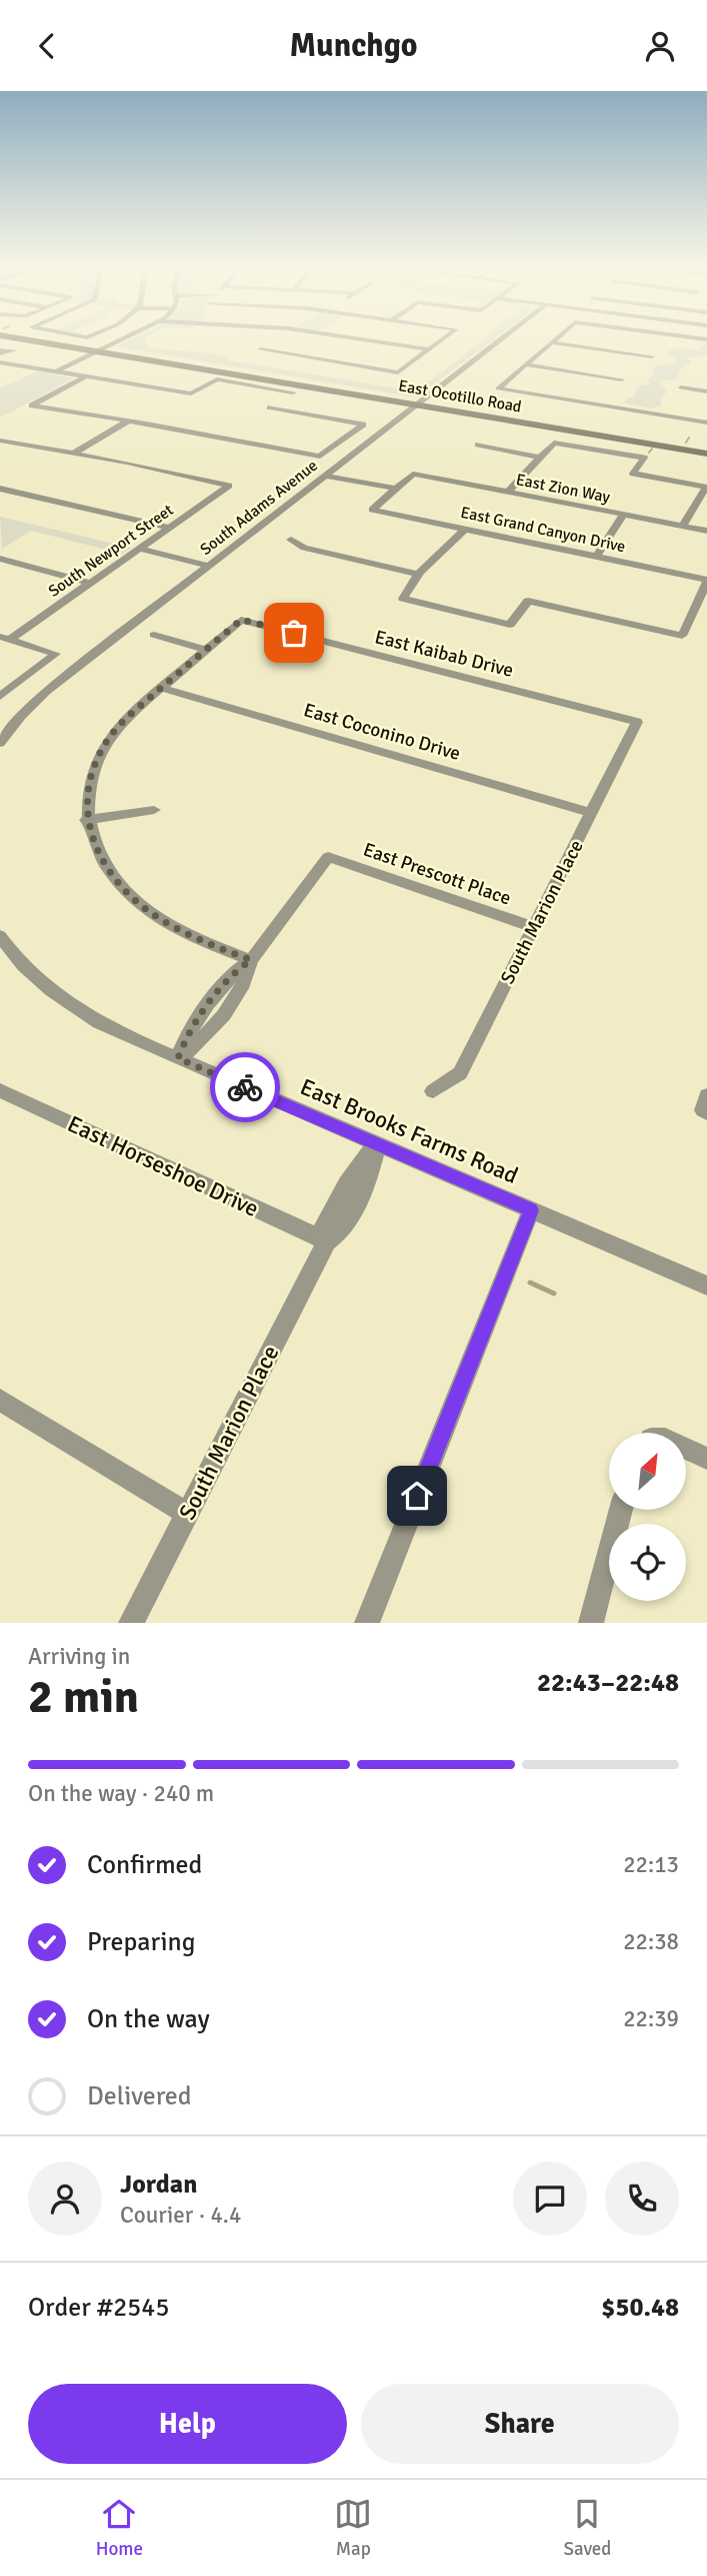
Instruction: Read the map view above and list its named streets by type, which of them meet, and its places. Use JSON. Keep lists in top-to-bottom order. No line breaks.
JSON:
{"streets":{"main road":["East Ocotillo Road"],"street":["East Zion Way","South Adams Avenue","East Grand Canyon Drive","South Newport Street","East Kaibab Drive","East Coconino Drive","East Prescott Place","South Marion Place","East Brooks Farms Road","East Horseshoe Drive"]},"crossings":[["East Ocotillo Road","South Adams Avenue"],["East Zion Way","East Grand Canyon Drive"],["East Kaibab Drive","South Marion Place"],["East Coconino Drive","South Marion Place"],["East Prescott Place","South Marion Place"],["South Marion Place","East Brooks Farms Road"],["South Marion Place","East Horseshoe Drive"]],"north":"top right","page":{"header":"Munchgo","heading":["2 min","Arriving in","22:43–22:48"],"panel":["Jordan","Courier · 4.4","Order #2545","$50.48"],"bar":"On the way · 240 m","list":[["Confirmed","22:13"],["Preparing","22:38"],["On the way","22:39"],"Delivered"],"buttons":["Help","Share"],"tabs":["Home","Map","Saved"]}}
